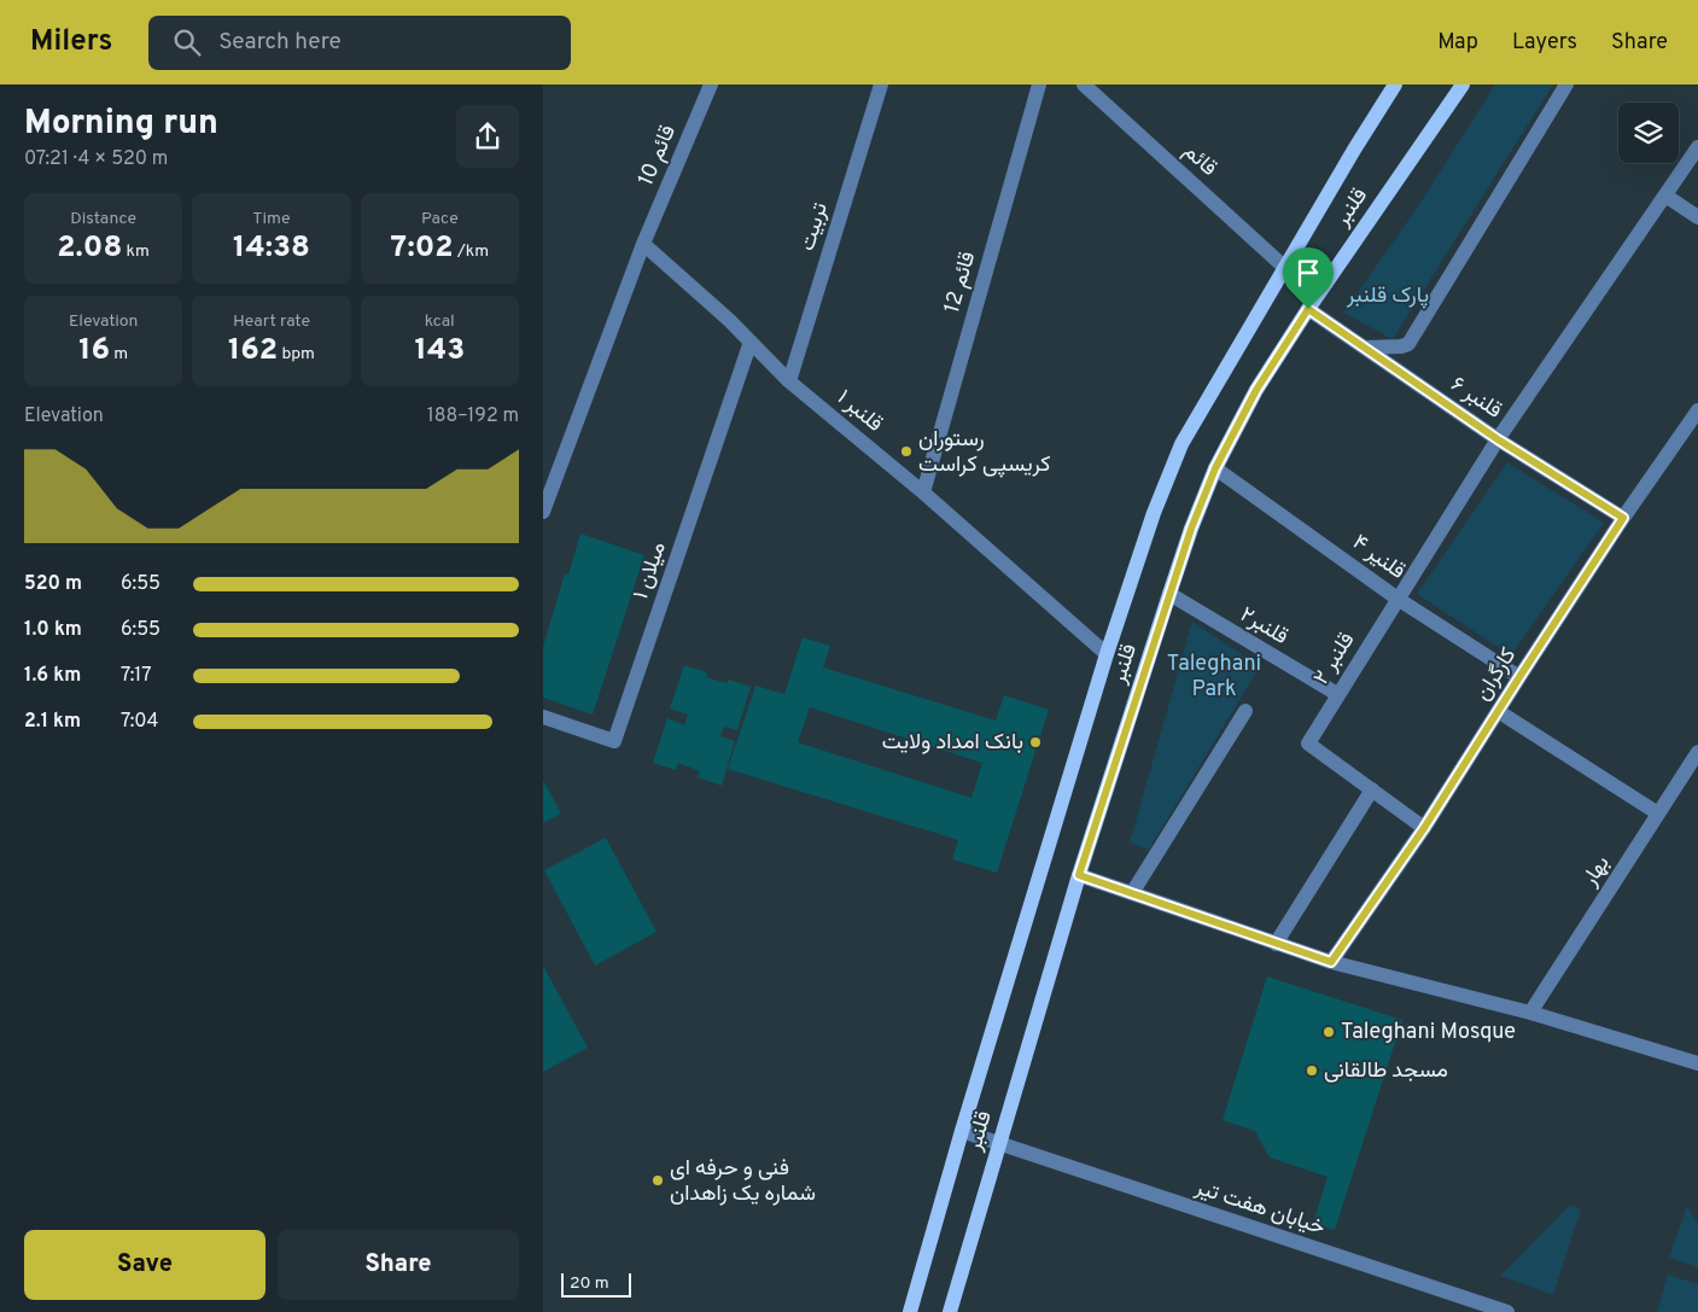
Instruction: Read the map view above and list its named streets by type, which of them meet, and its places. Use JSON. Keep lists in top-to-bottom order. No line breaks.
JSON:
{"streets":{"main road":["قلنبر"],"street":["قائم 10","قائم","تربیت","قائم 12","قلنبر ۶","قلنبر ۱","قلنیر ۴","میلان ۱","قلنبر۲","قلنبر ۲","کارگران","بهار","خیابان هفت تیر"]},"crossings":[["قائم 10","قلنبر ۱"],["قائم","قلنبر"],["قلنبر","قلنبر ۶"],["قلنبر","قلنبر ۱"],["قلنبر","قلنیر ۴"],["قلنبر","قلنبر۲"],["قلنبر","خیابان هفت تیر"],["تربیت","قلنبر ۱"],["قائم 12","قلنبر ۱"],["قلنبر ۶","قلنبر ۲"],["قلنبر ۶","کارگران"],["قلنبر ۱","میلان ۱"],["قلنیر ۴","قلنبر ۲"],["قلنیر ۴","کارگران"],["قلنبر۲","قلنبر ۲"]],"parks":["پارک قلنبر","Taleghani Park"],"places":["رستوران کریسپی کراست","بانک امداد ولایت","Taleghani Mosque","مسجد طالقانی","فنی و حرفه ای شماره یک زاهدان"],"scale_bar":"20 m","page":{"header":"Milers","search":"Search here","nav":["Map","Layers","Share"],"heading":["Morning run","07:21 · 4 × 520 m"],"stats":[["Distance","2.08 km"],["Time","14:38"],["Pace","7:02 /km"],["Elevation","16 m"],["Heart rate","162 bpm"],["kcal","143"]],"chart":["Elevation","188–192 m"],"list":[{"name":"520 m","note":"6:55"},{"name":"1.0 km","note":"6:55"},{"name":"1.6 km","note":"7:17"},{"name":"2.1 km","note":"7:04"}],"buttons":["Save","Share"],"scale":"20 m"}}
